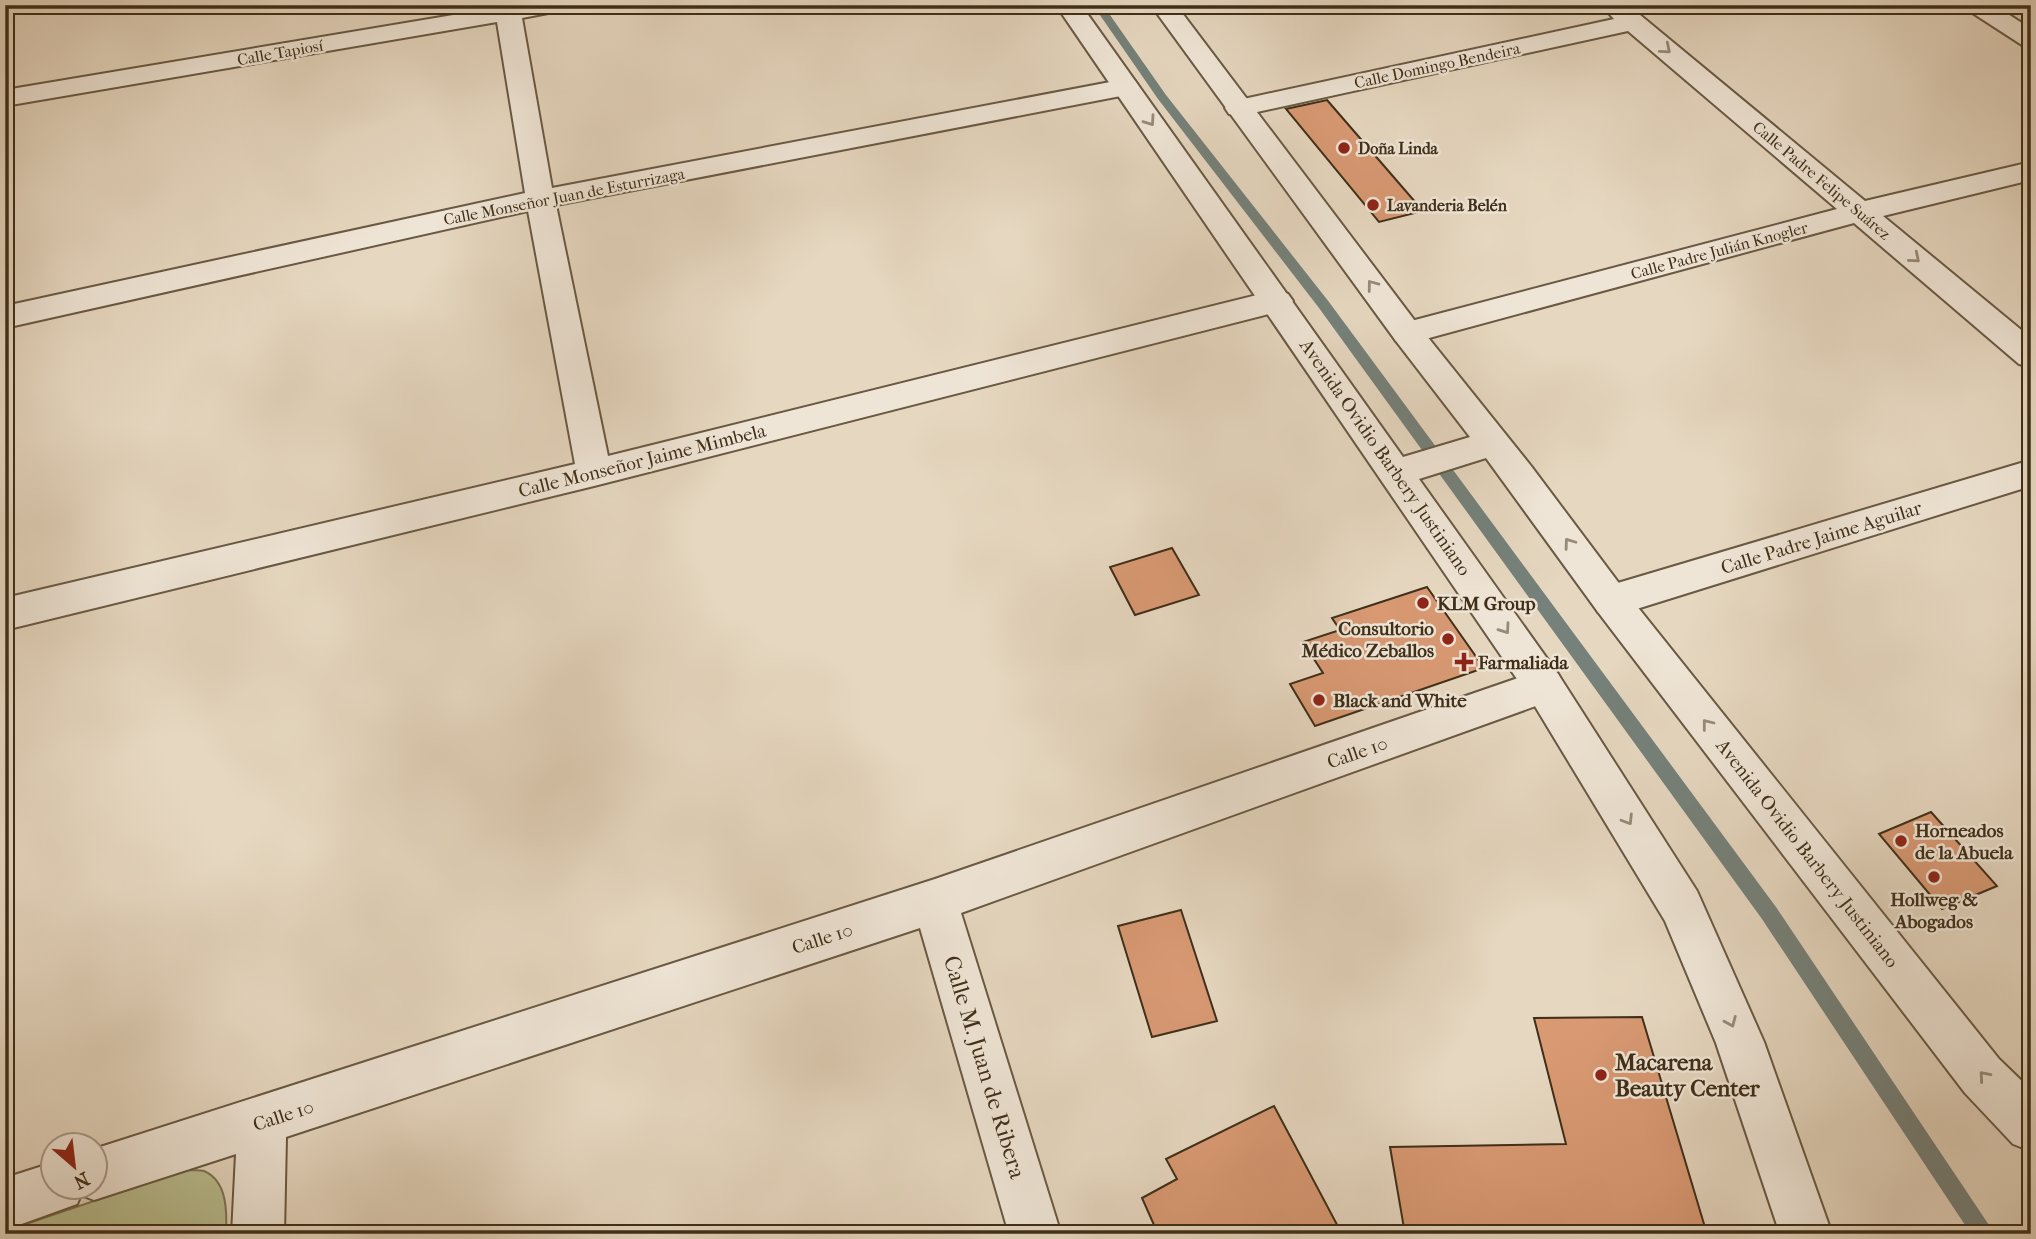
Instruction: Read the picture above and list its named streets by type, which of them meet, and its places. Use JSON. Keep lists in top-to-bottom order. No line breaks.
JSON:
{"streets":{"street":["Calle Tapiosí","Calle Domingo Bendeira","Calle Padre Felipe Suárez","Calle Monseñor Juan de Esturrizaga","Calle Padre Julián Knogler","Avenida Ovidio Barbery Justiniano","Calle Monseñor Jaime Mimbela","Calle Padre Jaime Aguilar","Calle 10","Calle M. Juan de Ribera"]},"crossings":[["Calle Domingo Bendeira","Calle Padre Felipe Suárez"],["Calle Domingo Bendeira","Avenida Ovidio Barbery Justiniano"],["Calle Padre Felipe Suárez","Calle Padre Julián Knogler"],["Calle Monseñor Juan de Esturrizaga","Avenida Ovidio Barbery Justiniano"],["Calle Padre Julián Knogler","Avenida Ovidio Barbery Justiniano"],["Avenida Ovidio Barbery Justiniano","Calle Monseñor Jaime Mimbela"],["Avenida Ovidio Barbery Justiniano","Calle Padre Jaime Aguilar"],["Avenida Ovidio Barbery Justiniano","Calle 10"],["Calle 10","Calle M. Juan de Ribera"]],"one_way":["Calle Padre Felipe Suárez"],"places":{"other":["Doña Linda","Lavanderia Belén","KLM Group","Consultorio Médico Zeballos","Black and White","Horneados de la Abuela","Hollweg & Abogados","Macarena Beauty Center"],"health":["Farmaliada"]},"north":"bottom right"}
